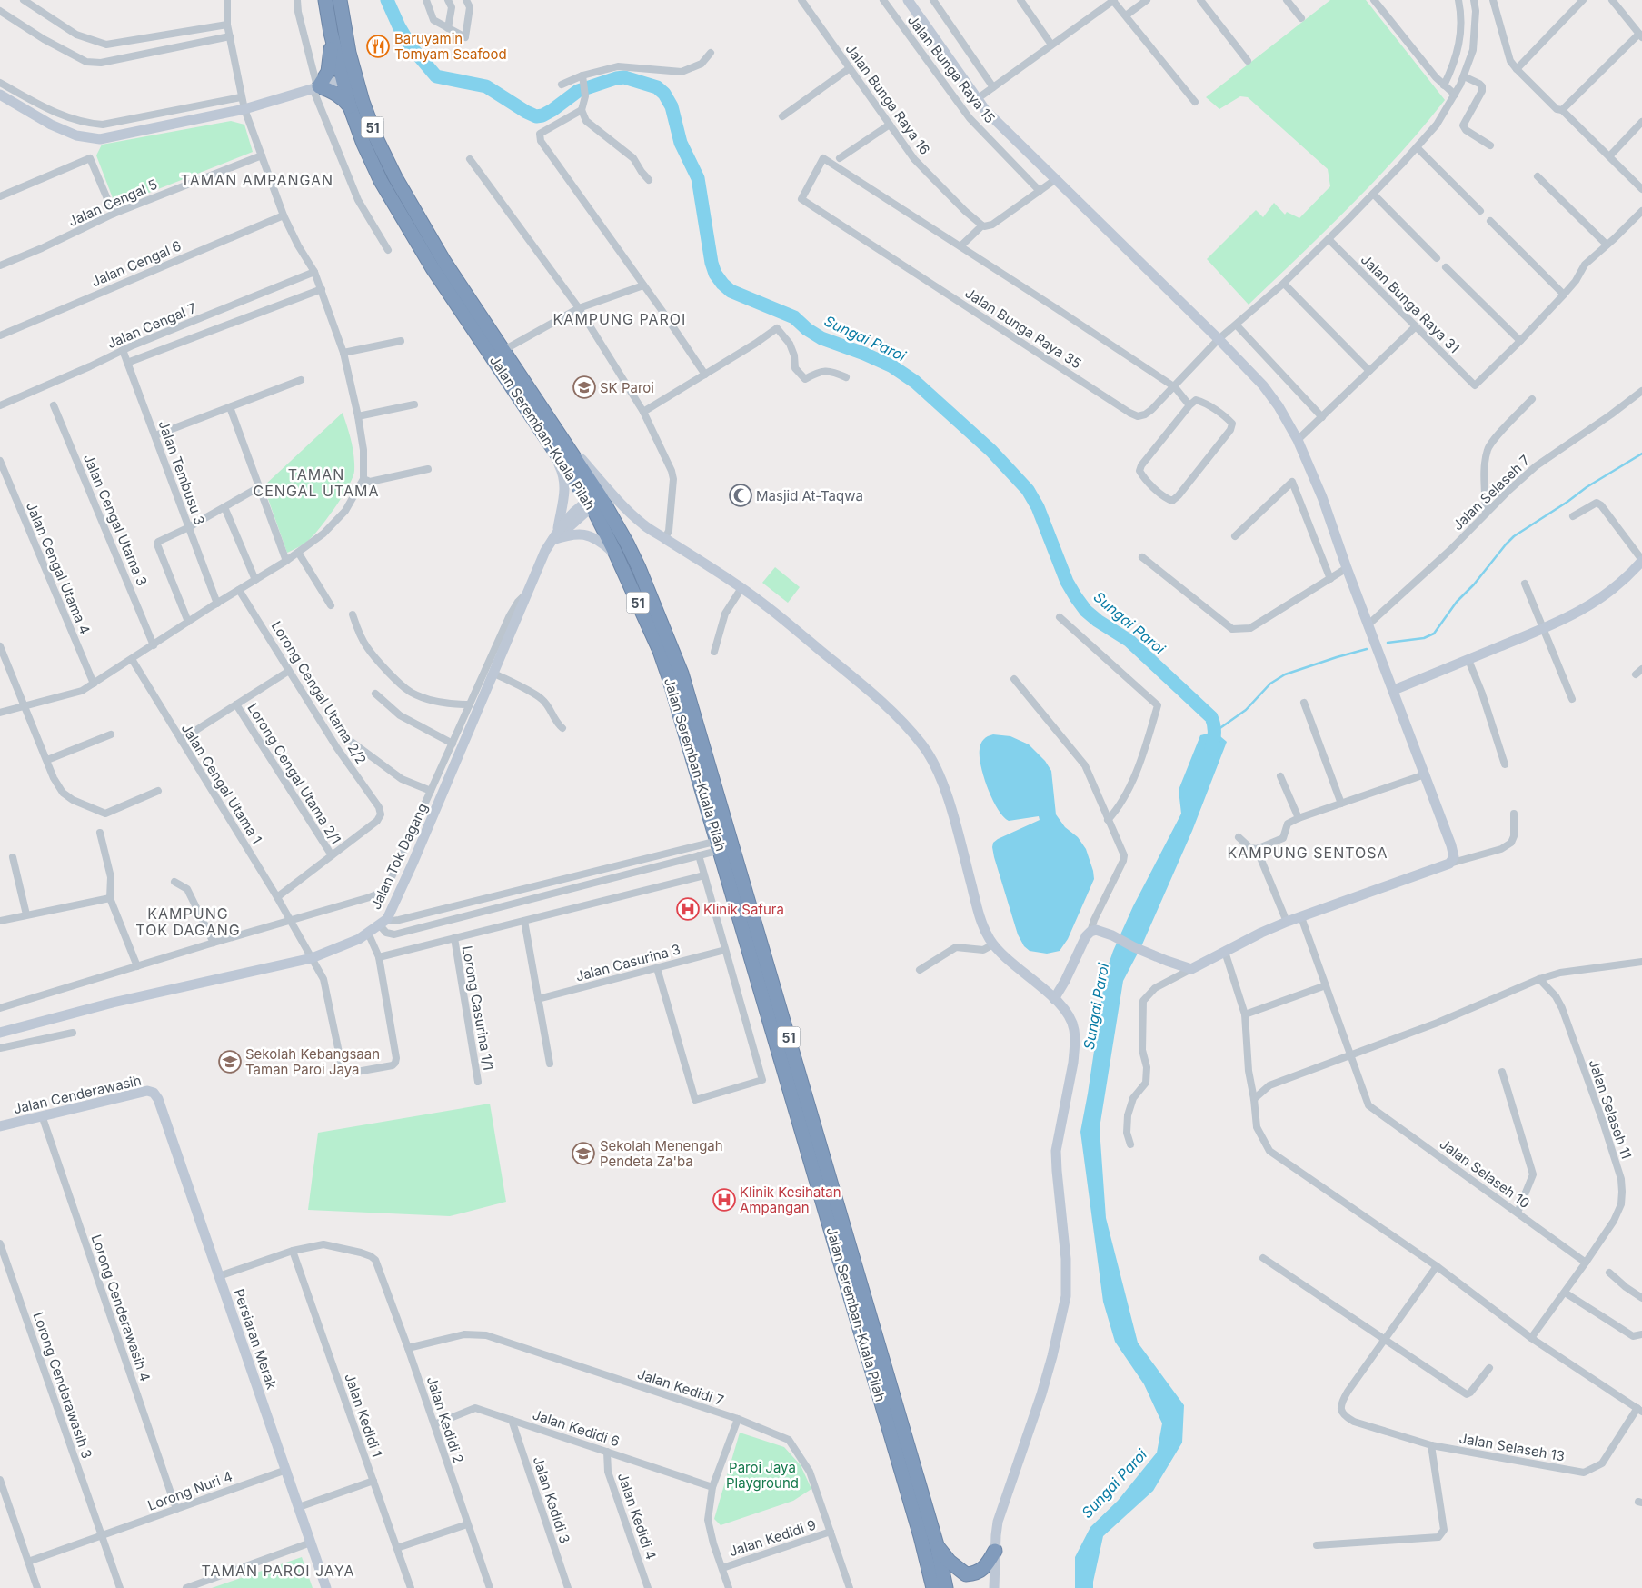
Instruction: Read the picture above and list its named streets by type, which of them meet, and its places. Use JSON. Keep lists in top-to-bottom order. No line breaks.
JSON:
{"streets":{"highway":["51","Jalan Seremban-Kuala Pilah"],"street":["Jalan Bunga Raya 15","Jalan Bunga Raya 16","Jalan Cengal 5","Jalan Cengal 6","Jalan Bunga Raya 31","Jalan Cengal 7","Jalan Bunga Raya 35","Jalan Tembusu 3","Jalan Selaseh 7","Jalan Cengal Utama 3","Jalan Cengal Utama 4","Lorong Cengal Utama 2/2","Lorong Cengal Utama 2/1","Jalan Cengal Utama 1","Jalan Tok Dagang","Jalan Casurina 3","Lorong Casurina 1/1","Jalan Cenderawasih","Jalan Selaseh 11","Jalan Selaseh 10","Lorong Cenderawasih 4","Persiaran Merak","Lorong Cenderawasih 3","Jalan Kedidi 7","Jalan Kedidi 1","Jalan Kedidi 2","Jalan Kedidi 6","Jalan Selaseh 13","Lorong Nuri 4","Jalan Kedidi 3","Jalan Kedidi 4","Jalan Kedidi 9"]},"crossings":[["Jalan Bunga Raya 31","Jalan Bunga Raya 35"],["Jalan Cengal 7","Jalan Tembusu 3"],["Jalan Seremban-Kuala Pilah","Jalan Tok Dagang"],["Lorong Cengal Utama 2/2","Lorong Cengal Utama 2/1"],["Jalan Cengal Utama 1","Jalan Tok Dagang"],["Jalan Cenderawasih","Lorong Cenderawasih 4"],["Jalan Cenderawasih","Persiaran Merak"],["Jalan Selaseh 11","Jalan Selaseh 10"],["Lorong Cenderawasih 4","Lorong Nuri 4"],["Persiaran Merak","Lorong Nuri 4"],["Lorong Cenderawasih 3","Lorong Nuri 4"],["Jalan Kedidi 7","Jalan Kedidi 2"],["Jalan Kedidi 7","Jalan Kedidi 9"],["Jalan Kedidi 1","Jalan Kedidi 2"],["Jalan Kedidi 2","Jalan Kedidi 6"],["Jalan Kedidi 6","Jalan Kedidi 3"],["Jalan Kedidi 6","Jalan Kedidi 4"]],"districts":["TAMAN AMPANGAN","KAMPUNG PAROI","TAMAN CENGAL UTAMA","KAMPUNG SENTOSA","KAMPUNG TOK DAGANG","TAMAN PAROI JAYA"],"water":["Sungai Paroi"],"parks":["Paroi Jaya Playground"],"places":{"restaurant":["Baruyamin Tomyam Seafood"],"school or university":["SK Paroi","Sekolah Kebangsaan Taman Paroi Jaya","Sekolah Menengah Pendeta Za'ba"],"mosque":["Masjid At-Taqwa"],"hospital":["Klinik Safura","Klinik Kesihatan Ampangan"]}}
